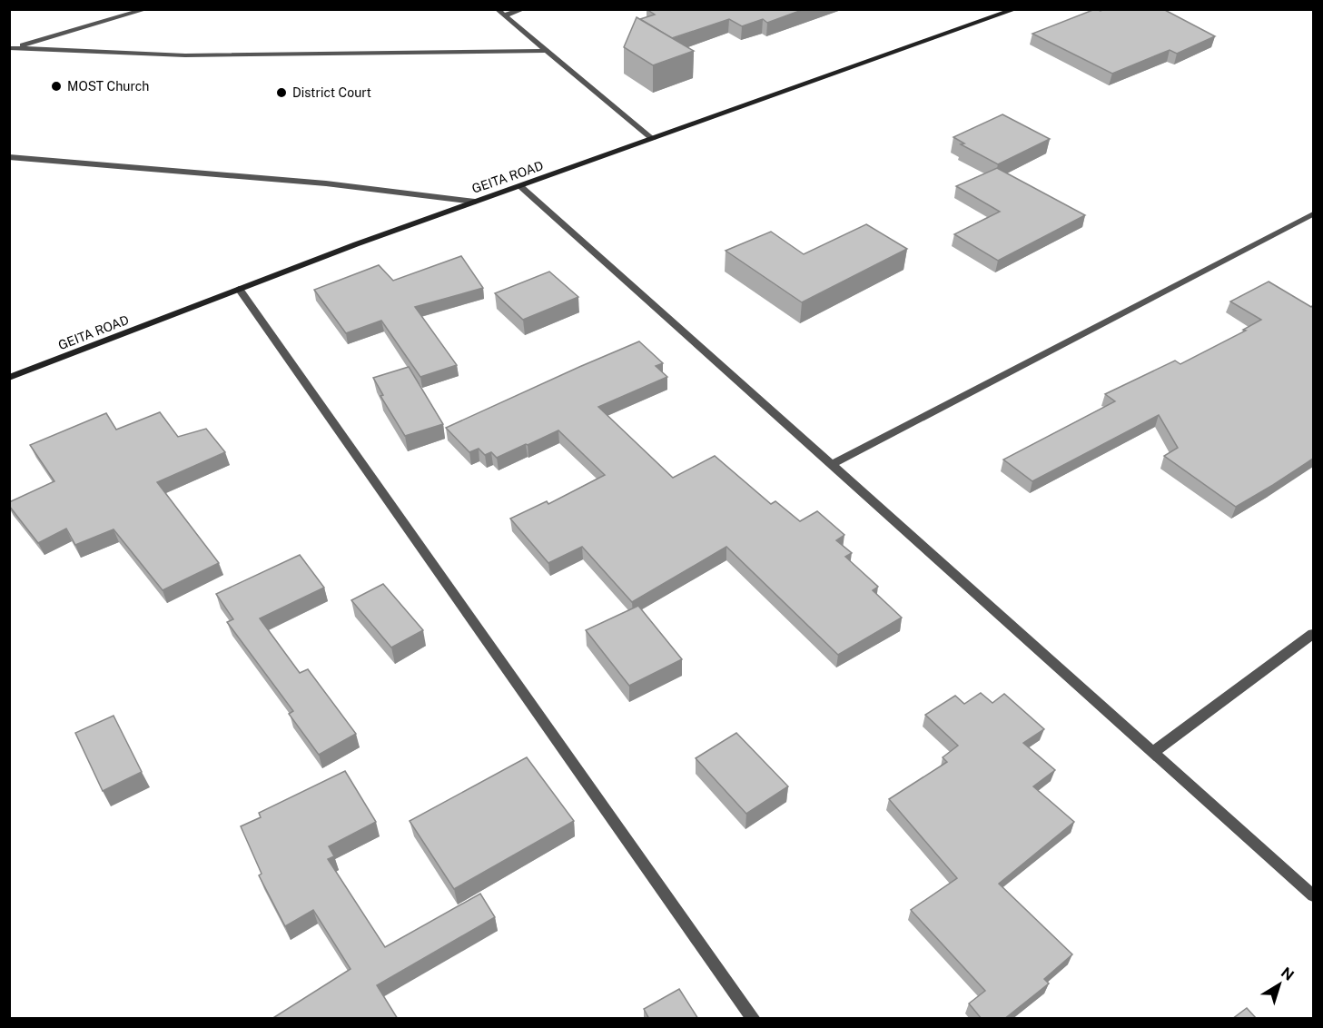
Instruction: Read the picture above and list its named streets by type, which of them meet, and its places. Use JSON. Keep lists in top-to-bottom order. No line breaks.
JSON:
{"streets":{"main road":["GEITA ROAD"]},"places":["MOST Church","District Court"],"north":"top right"}
